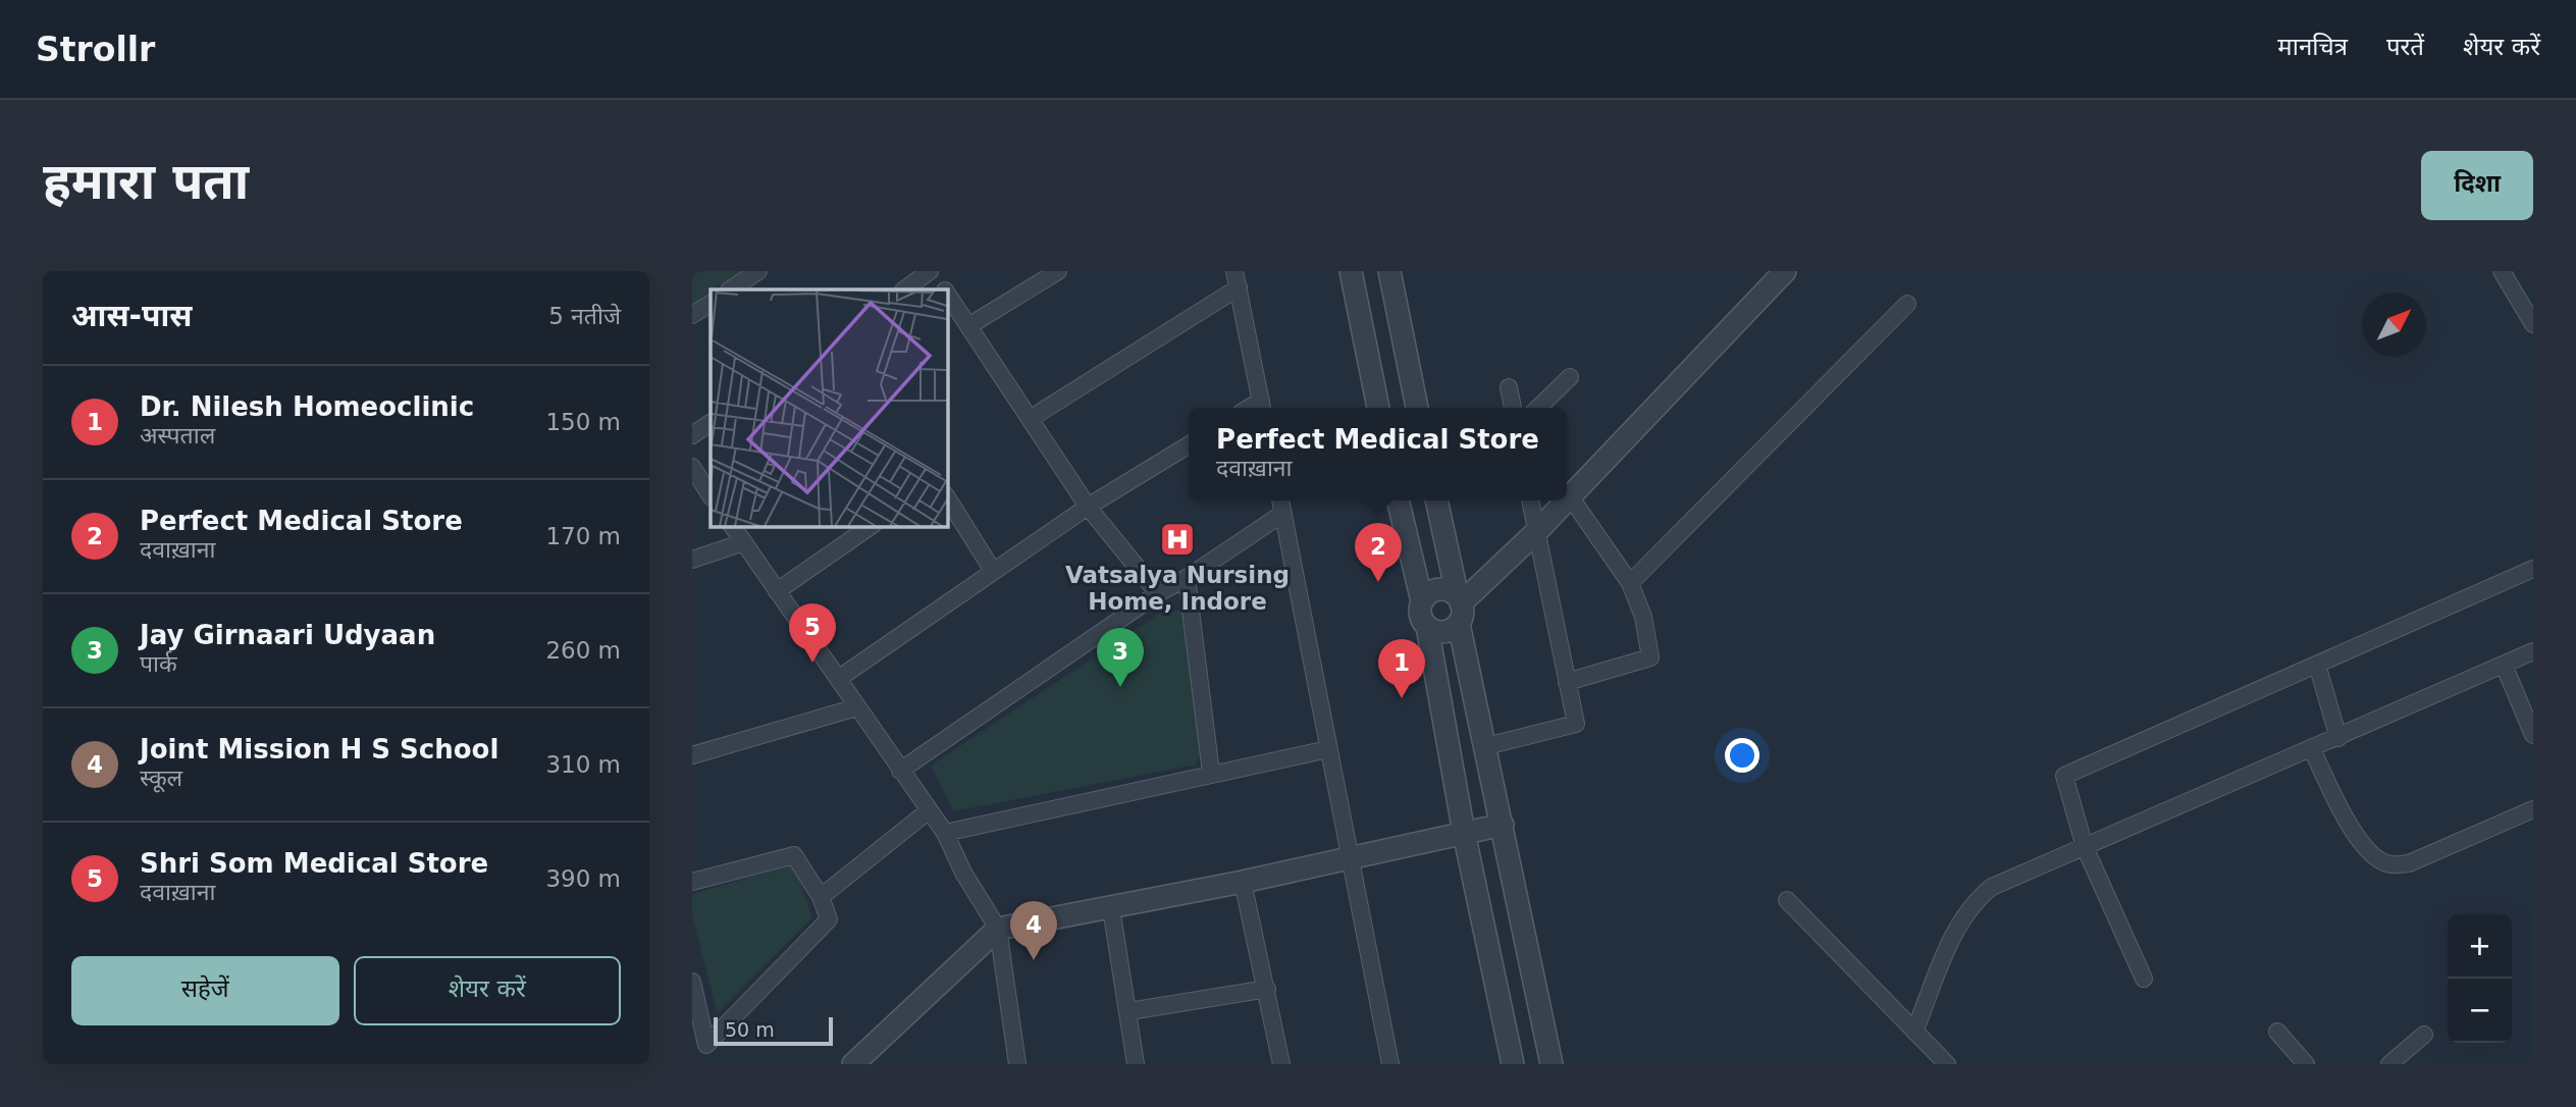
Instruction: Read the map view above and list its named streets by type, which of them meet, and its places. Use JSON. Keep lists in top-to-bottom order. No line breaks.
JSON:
{"places":{"hospital":["Vatsalya Nursing Home, Indore"]},"scale_bar":"50 m","north":"top right","page":{"header":"Strollr","nav":["मानचित्र","परतें","शेयर करें"],"buttons":["दिशा",["सहेजें","शेयर करें"]],"title":"हमारा पता","heading":["आस-पास","5 नतीजे"],"list":[{"mark":"1","name":"Dr. Nilesh Homeoclinic","note":"अस्पताल","value":"150 m"},{"mark":"2","name":"Perfect Medical Store","note":"दवाख़ाना","value":"170 m"},{"mark":"3","name":"Jay Girnaari Udyaan","note":"पार्क","value":"260 m"},{"mark":"4","name":"Joint Mission H S School","note":"स्कूल","value":"310 m"},{"mark":"5","name":"Shri Som Medical Store","note":"दवाख़ाना","value":"390 m"}],"popup":["Perfect Medical Store","दवाख़ाना"],"pins":["2","5","3","1","4"],"map_buttons":["+","−"],"scale":"50 m"}}
